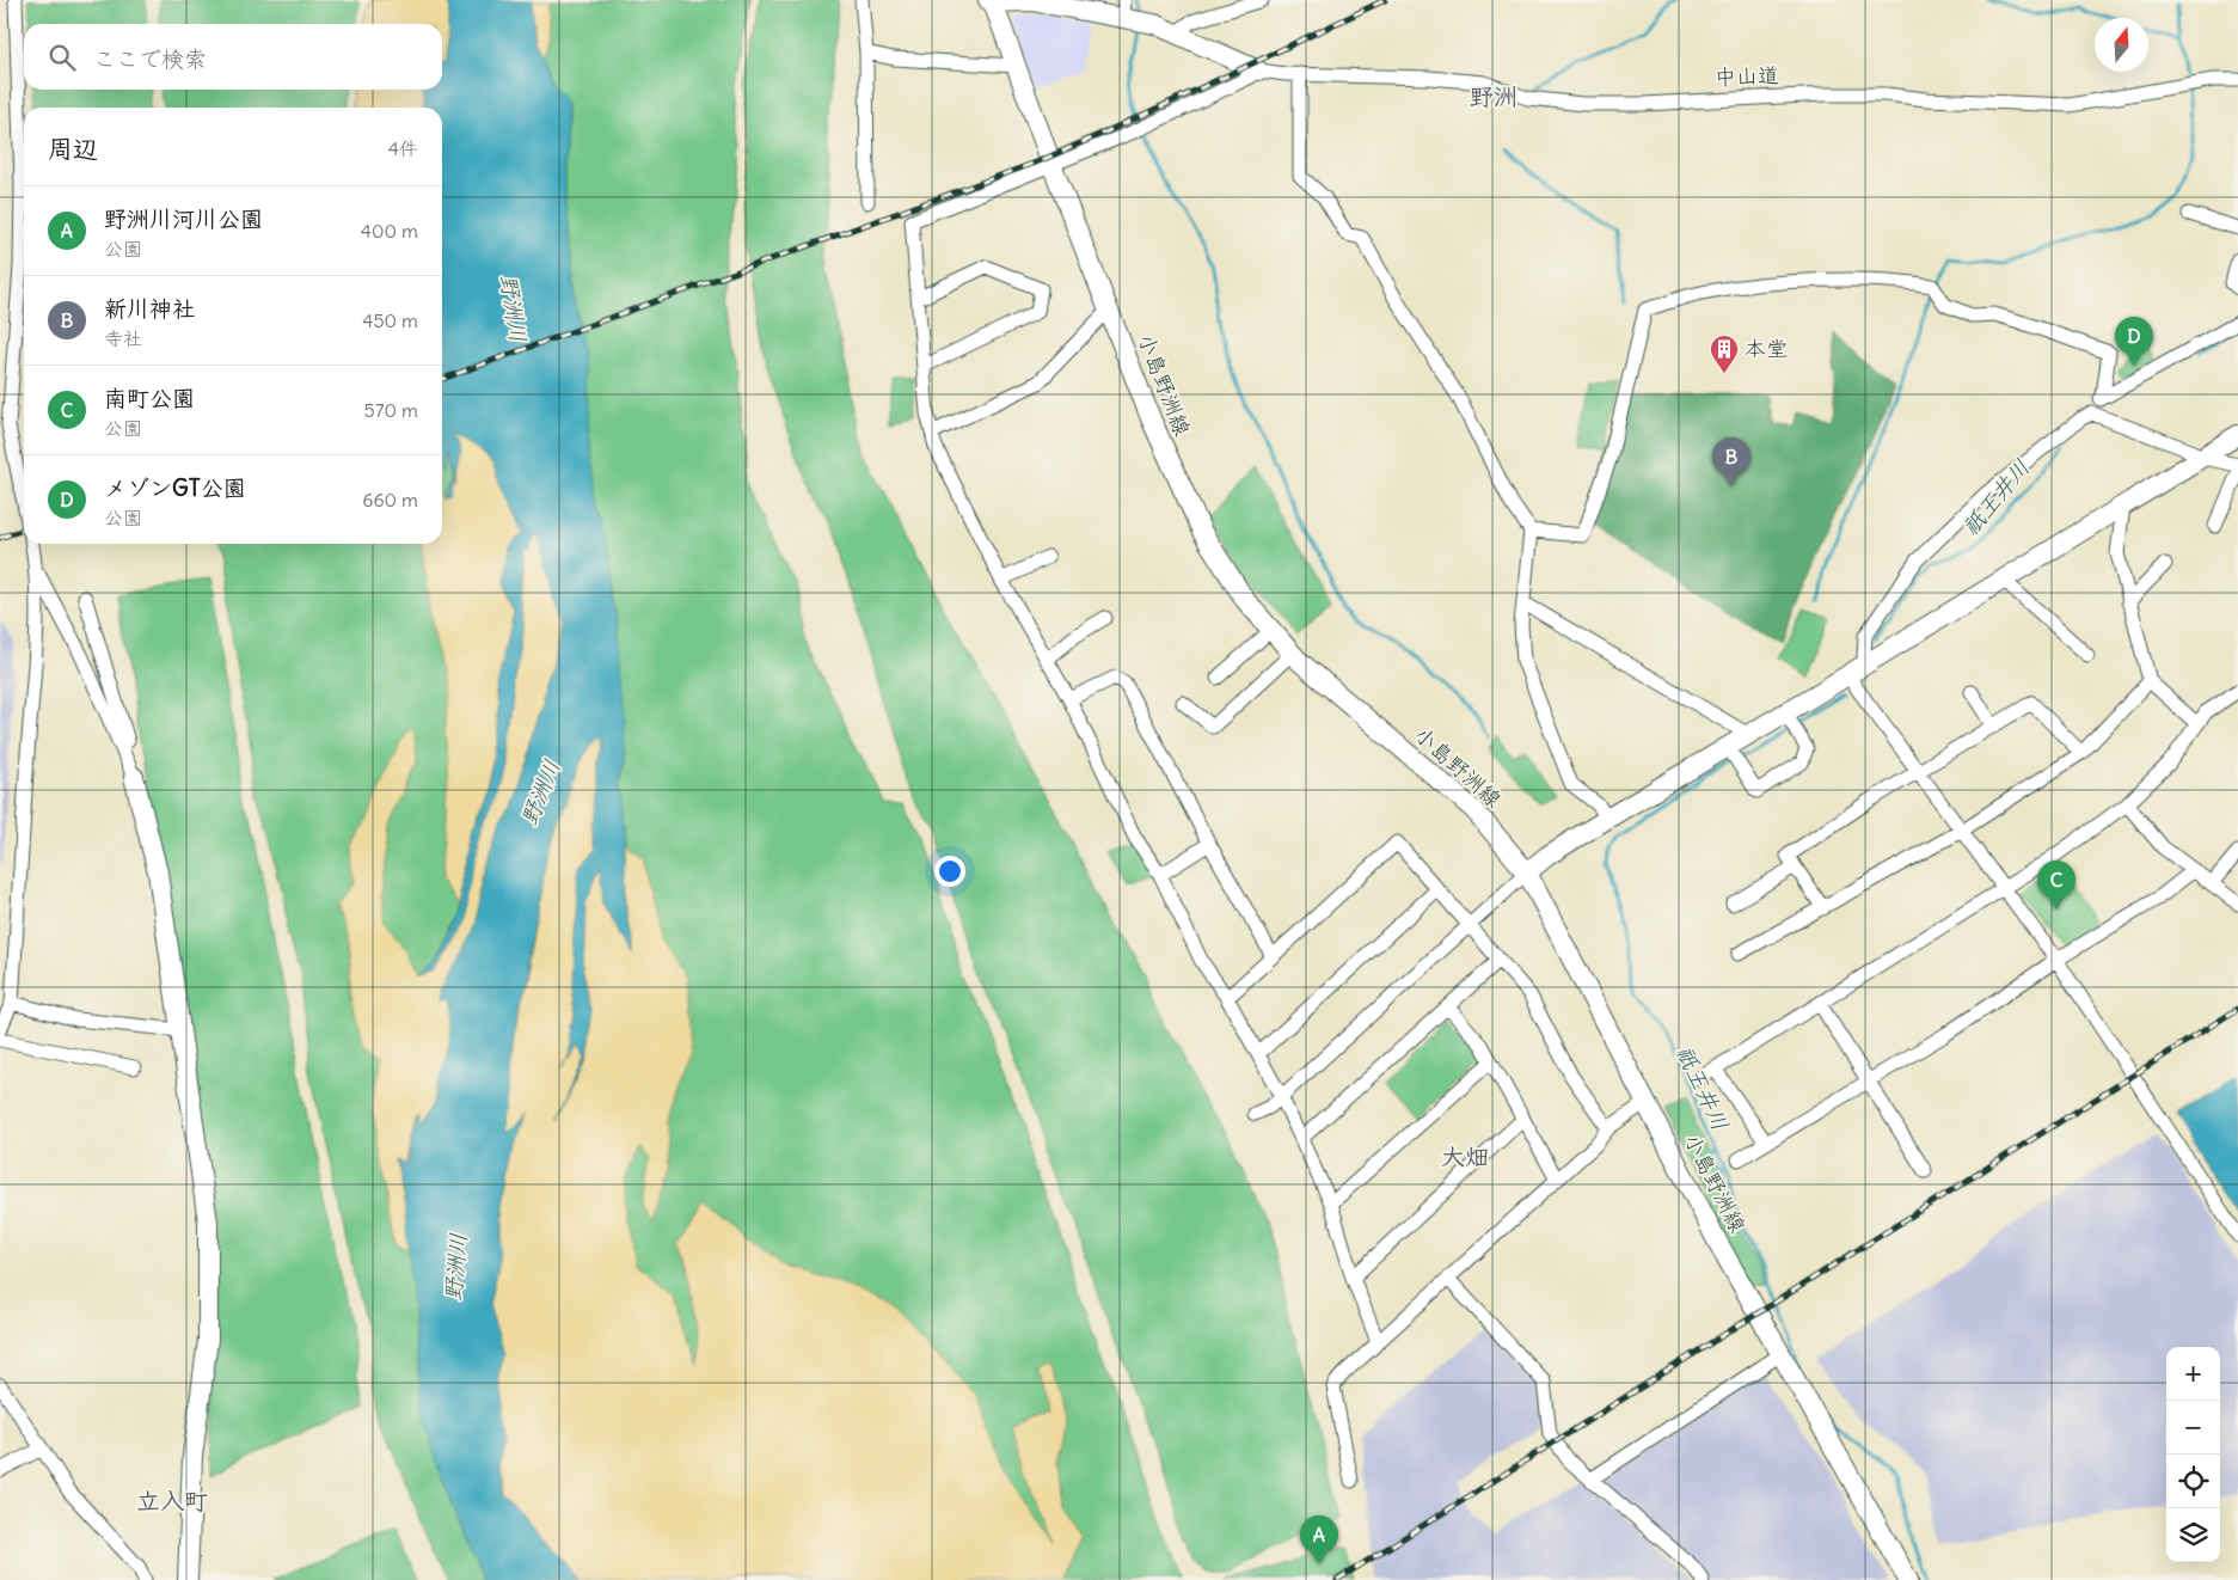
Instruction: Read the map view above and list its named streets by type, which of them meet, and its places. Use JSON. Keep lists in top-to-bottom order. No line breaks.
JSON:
{"streets":{"street":["中山道","小島野洲線"]},"districts":["野洲","大畑","立入町"],"water":["野洲川","祇王井川"],"places":{"building":["本堂"]},"north":"top","page":{"search":"ここで検索","heading":["周辺","4件"],"list":[{"mark":"A","name":"野洲川河川公園","note":"公園","value":"400 m"},{"mark":"B","name":"新川神社","note":"寺社","value":"450 m"},{"mark":"C","name":"南町公園","note":"公園","value":"570 m"},{"mark":"D","name":"メゾンGT公園","note":"公園","value":"660 m"}],"pins":["D","B","C","A"],"map_buttons":["+","−"]}}
